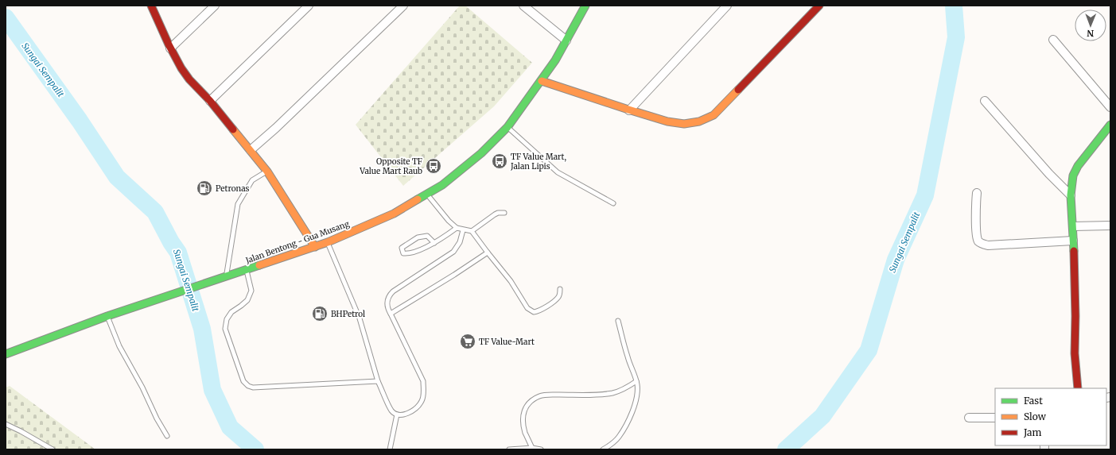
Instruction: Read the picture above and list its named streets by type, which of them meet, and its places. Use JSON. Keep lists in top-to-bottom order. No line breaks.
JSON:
{"streets":{"street":["Jalan Bentong - Gua Musang"]},"water":["Sungai Sempalit"],"places":{"bus stop":["TF Value Mart, Jalan Lipis","Opposite TF Value Mart Raub"],"fuel station":["Petronas","BHPetrol"],"supermarket":["TF Value-Mart"]},"legend":["Fast","Slow","Jam"],"north":"bottom"}
